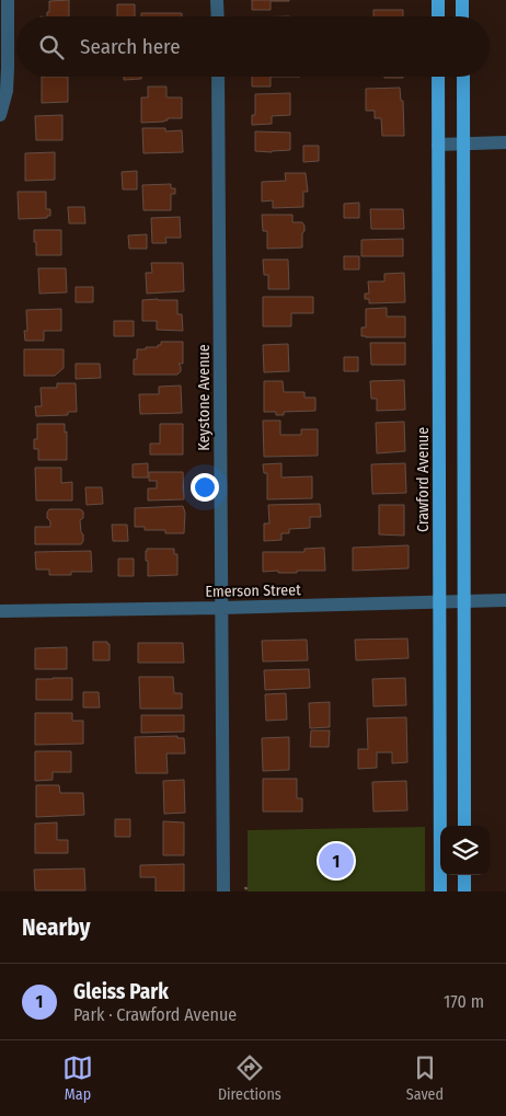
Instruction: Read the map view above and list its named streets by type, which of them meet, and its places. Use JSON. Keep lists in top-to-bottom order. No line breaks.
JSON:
{"streets":{"main road":["Crawford Avenue"],"street":["Keystone Avenue","Emerson Street"]},"crossings":[["Keystone Avenue","Emerson Street"],["Crawford Avenue","Emerson Street"]],"page":{"search":"Search here","pins":"1","heading":"Nearby","list":[{"mark":"1","name":"Gleiss Park","note":"Park · Crawford Avenue","value":"170 m"}],"nav":["Map","Directions","Saved"]}}
